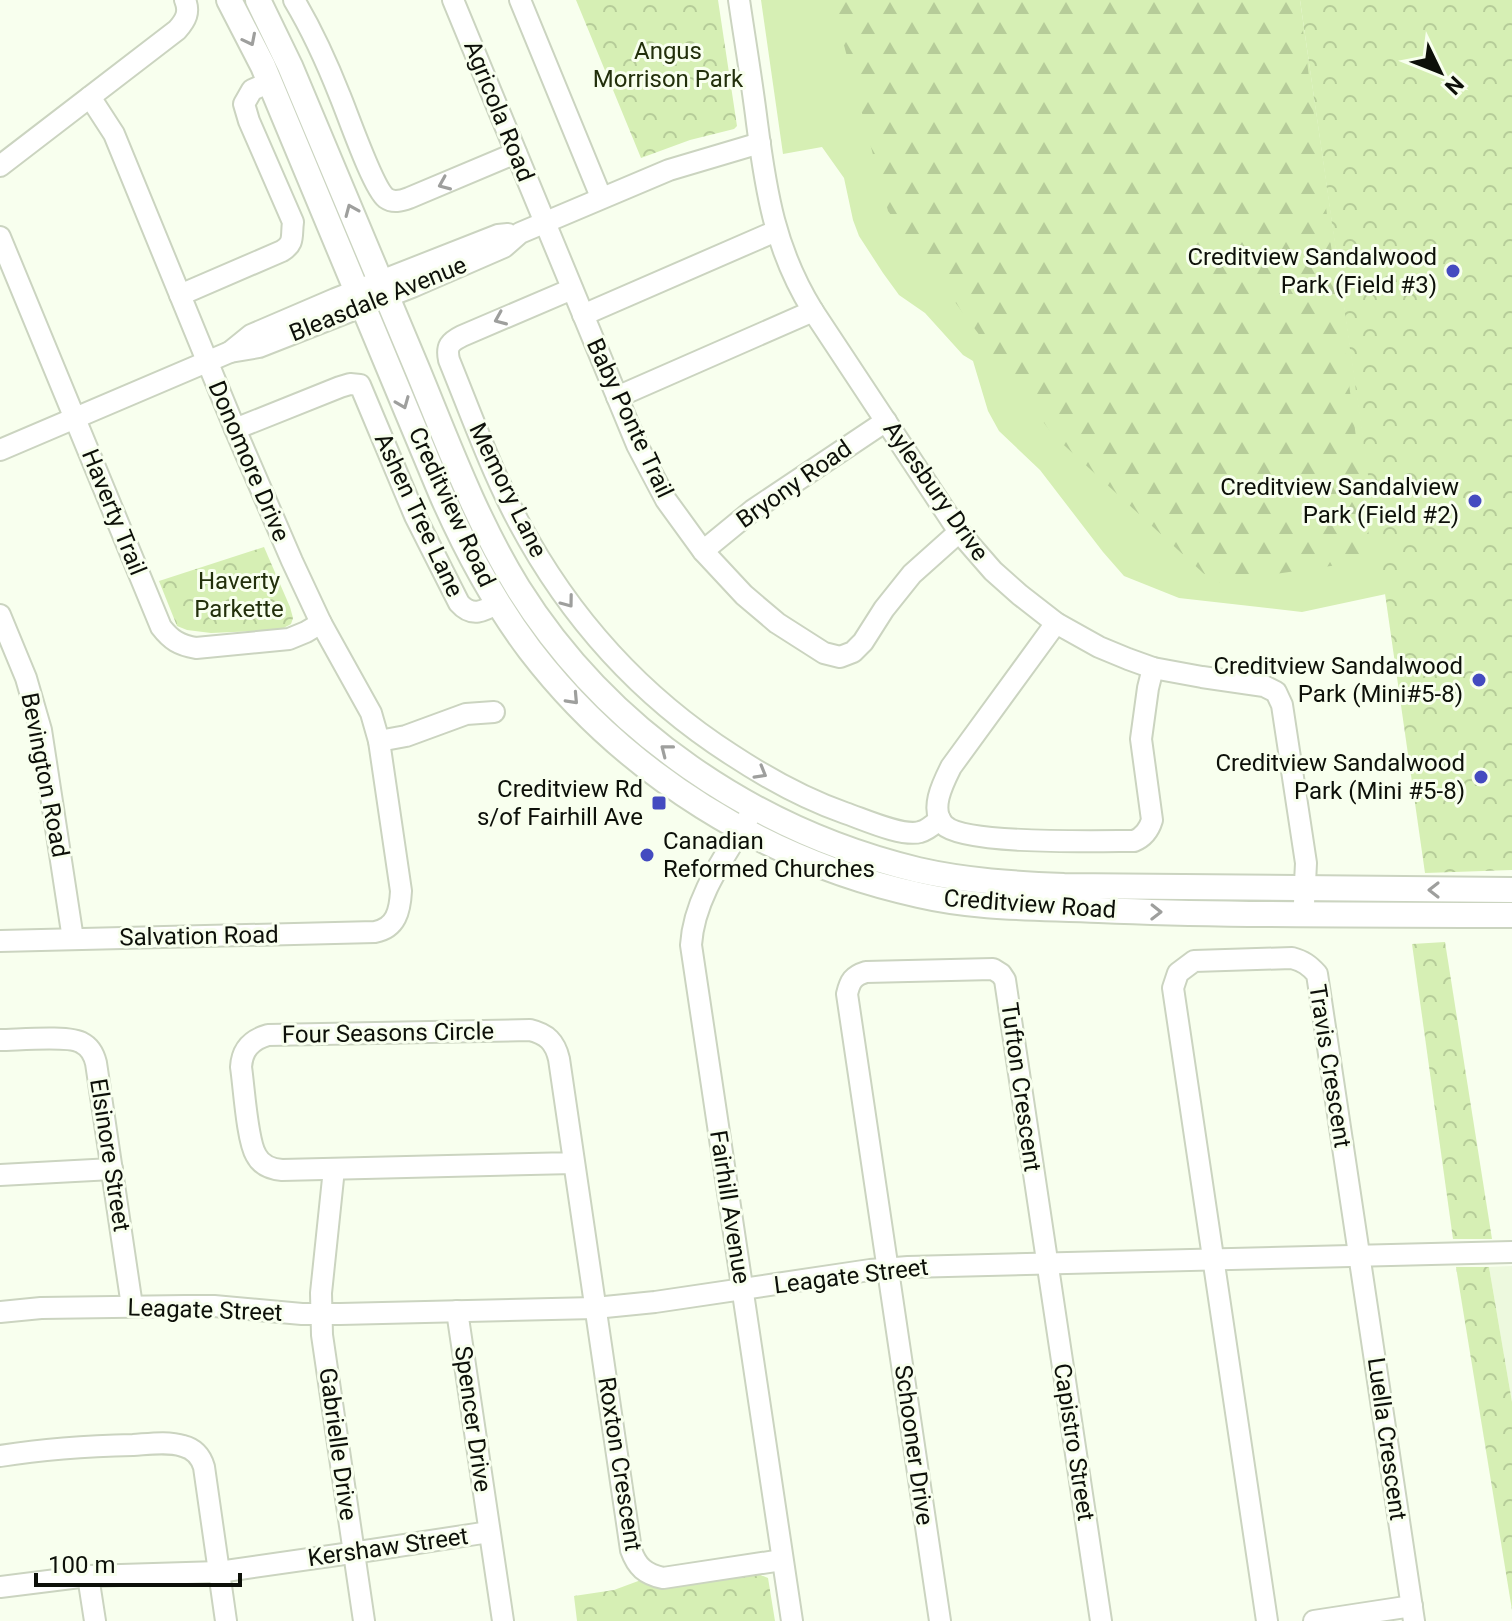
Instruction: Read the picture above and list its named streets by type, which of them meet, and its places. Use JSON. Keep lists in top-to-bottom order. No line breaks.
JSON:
{"streets":{"main road":["Creditview Road"],"street":["Agricola Road","Bleasdale Avenue","Baby Ponte Trail","Donomore Drive","Bryony Road","Memory Lane","Aylesbury Drive","Haverty Trail","Ashen Tree Lane","Bevington Road","Salvation Road","Four Seasons Circle","Travis Crescent","Tufton Crescent","Elsinore Street","Fairhill Avenue","Leagate Street","Spencer Drive","Luella Crescent","Capistro Street","Gabrielle Drive","Schooner Drive","Roxton Crescent","Kershaw Street"]},"crossings":[["Agricola Road","Bleasdale Avenue"],["Agricola Road","Baby Ponte Trail"],["Bleasdale Avenue","Baby Ponte Trail"],["Bleasdale Avenue","Donomore Drive"],["Bleasdale Avenue","Aylesbury Drive"],["Bleasdale Avenue","Creditview Road"],["Bleasdale Avenue","Haverty Trail"],["Baby Ponte Trail","Bryony Road"],["Baby Ponte Trail","Memory Lane"],["Baby Ponte Trail","Aylesbury Drive"],["Donomore Drive","Haverty Trail"],["Donomore Drive","Salvation Road"],["Bryony Road","Aylesbury Drive"],["Aylesbury Drive","Creditview Road"],["Creditview Road","Ashen Tree Lane"],["Creditview Road","Fairhill Avenue"],["Bevington Road","Salvation Road"],["Four Seasons Circle","Leagate Street"],["Four Seasons Circle","Gabrielle Drive"],["Four Seasons Circle","Roxton Crescent"],["Travis Crescent","Leagate Street"],["Travis Crescent","Luella Crescent"],["Tufton Crescent","Leagate Street"],["Tufton Crescent","Capistro Street"],["Tufton Crescent","Schooner Drive"],["Elsinore Street","Leagate Street"],["Fairhill Avenue","Leagate Street"],["Fairhill Avenue","Roxton Crescent"],["Leagate Street","Spencer Drive"],["Leagate Street","Luella Crescent"],["Leagate Street","Capistro Street"],["Leagate Street","Gabrielle Drive"],["Leagate Street","Schooner Drive"],["Leagate Street","Roxton Crescent"],["Spencer Drive","Kershaw Street"],["Gabrielle Drive","Kershaw Street"]],"parks":["Angus Morrison Park","Haverty Parkette"],"places":{"other":["Creditview Sandalwood Park (Field #3)","Creditview Sandalview Park (Field #2)","Creditview Sandalwood Park (Mini#5-8)","Creditview Sandalwood Park (Mini #5-8)","Canadian Reformed Churches"],"transit":["Creditview Rd s/of Fairhill Ave"]},"scale_bar":"100 m","north":"bottom right"}
